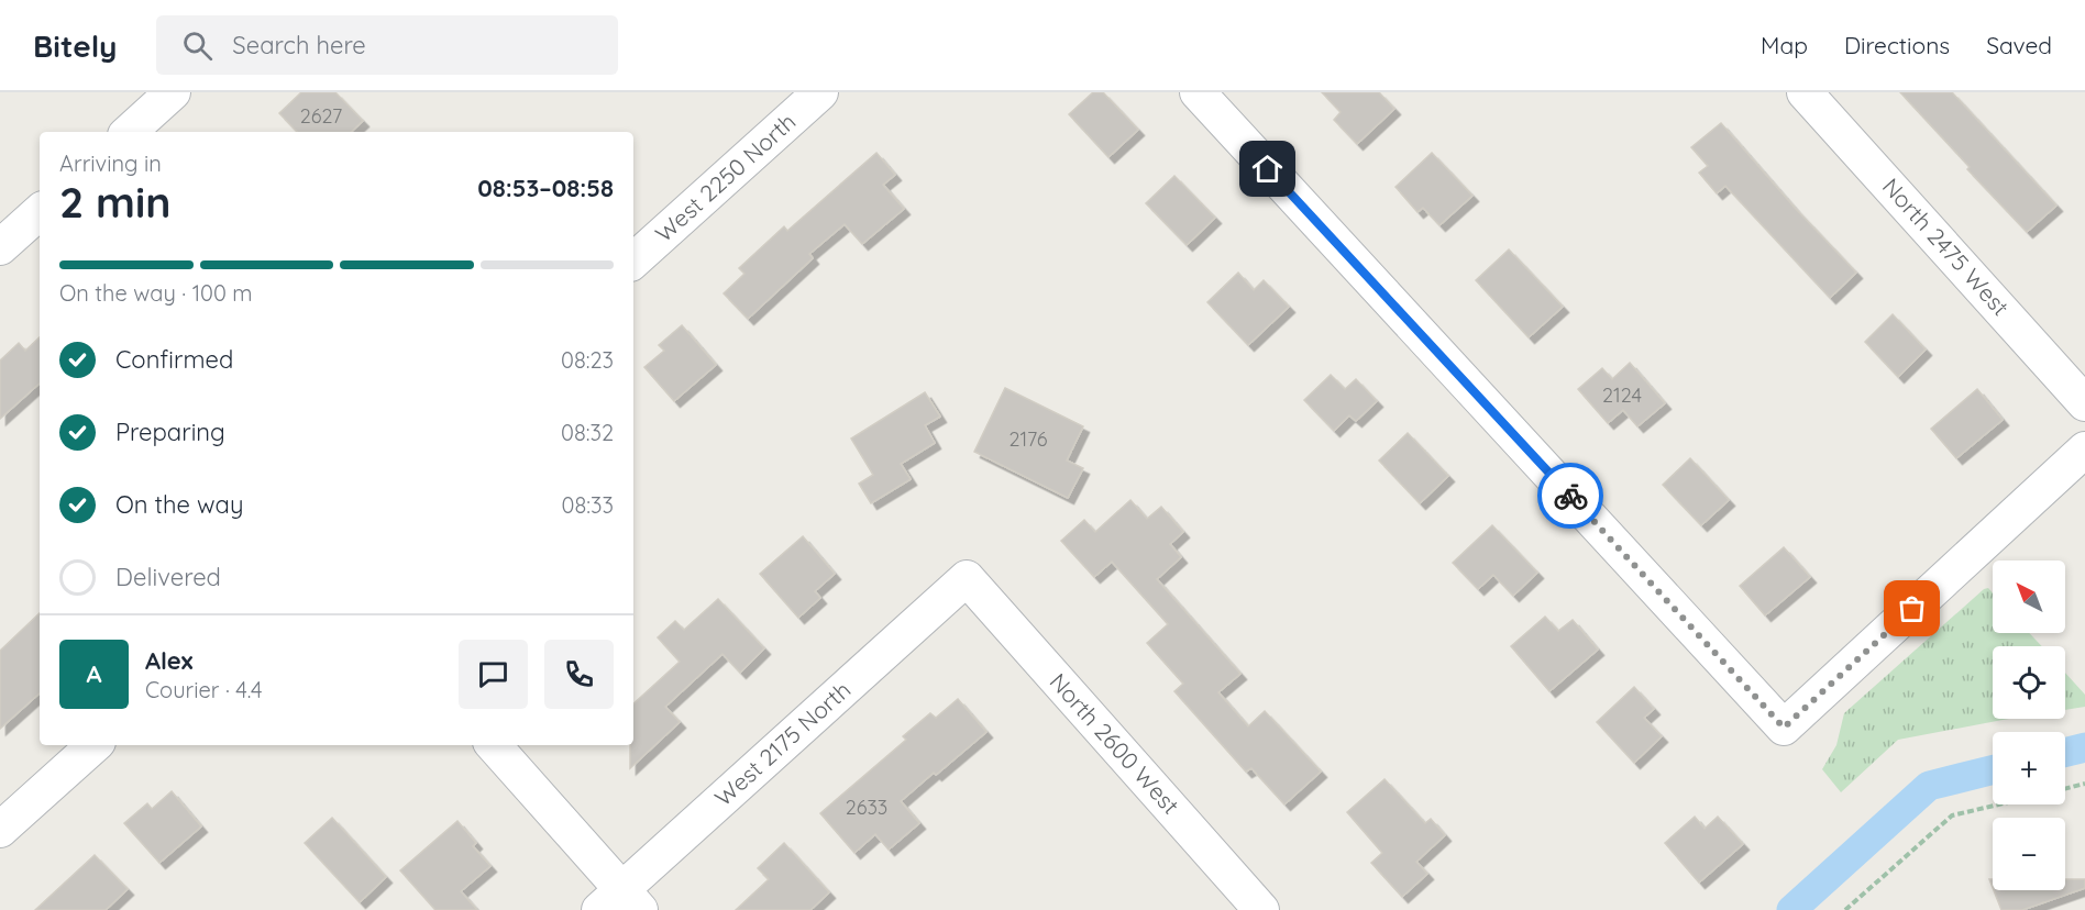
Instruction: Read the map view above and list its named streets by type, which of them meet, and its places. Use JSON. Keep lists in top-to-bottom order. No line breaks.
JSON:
{"streets":{"street":["West 2250 North","North 2475 West","West 2175 North","North 2600 West"]},"crossings":[["West 2175 North","North 2600 West"]],"house_numbers":["2627","2124","2176","2633"],"north":"top left","page":{"header":"Bitely","search":"Search here","nav":["Map","Directions","Saved"],"heading":["2 min","Arriving in","08:53–08:58"],"panel":["Alex","Courier · 4.4"],"bar":"On the way · 100 m","list":[["Confirmed","08:23"],["Preparing","08:32"],["On the way","08:33"],"Delivered"],"map_buttons":["+","−"],"round":"A"}}
